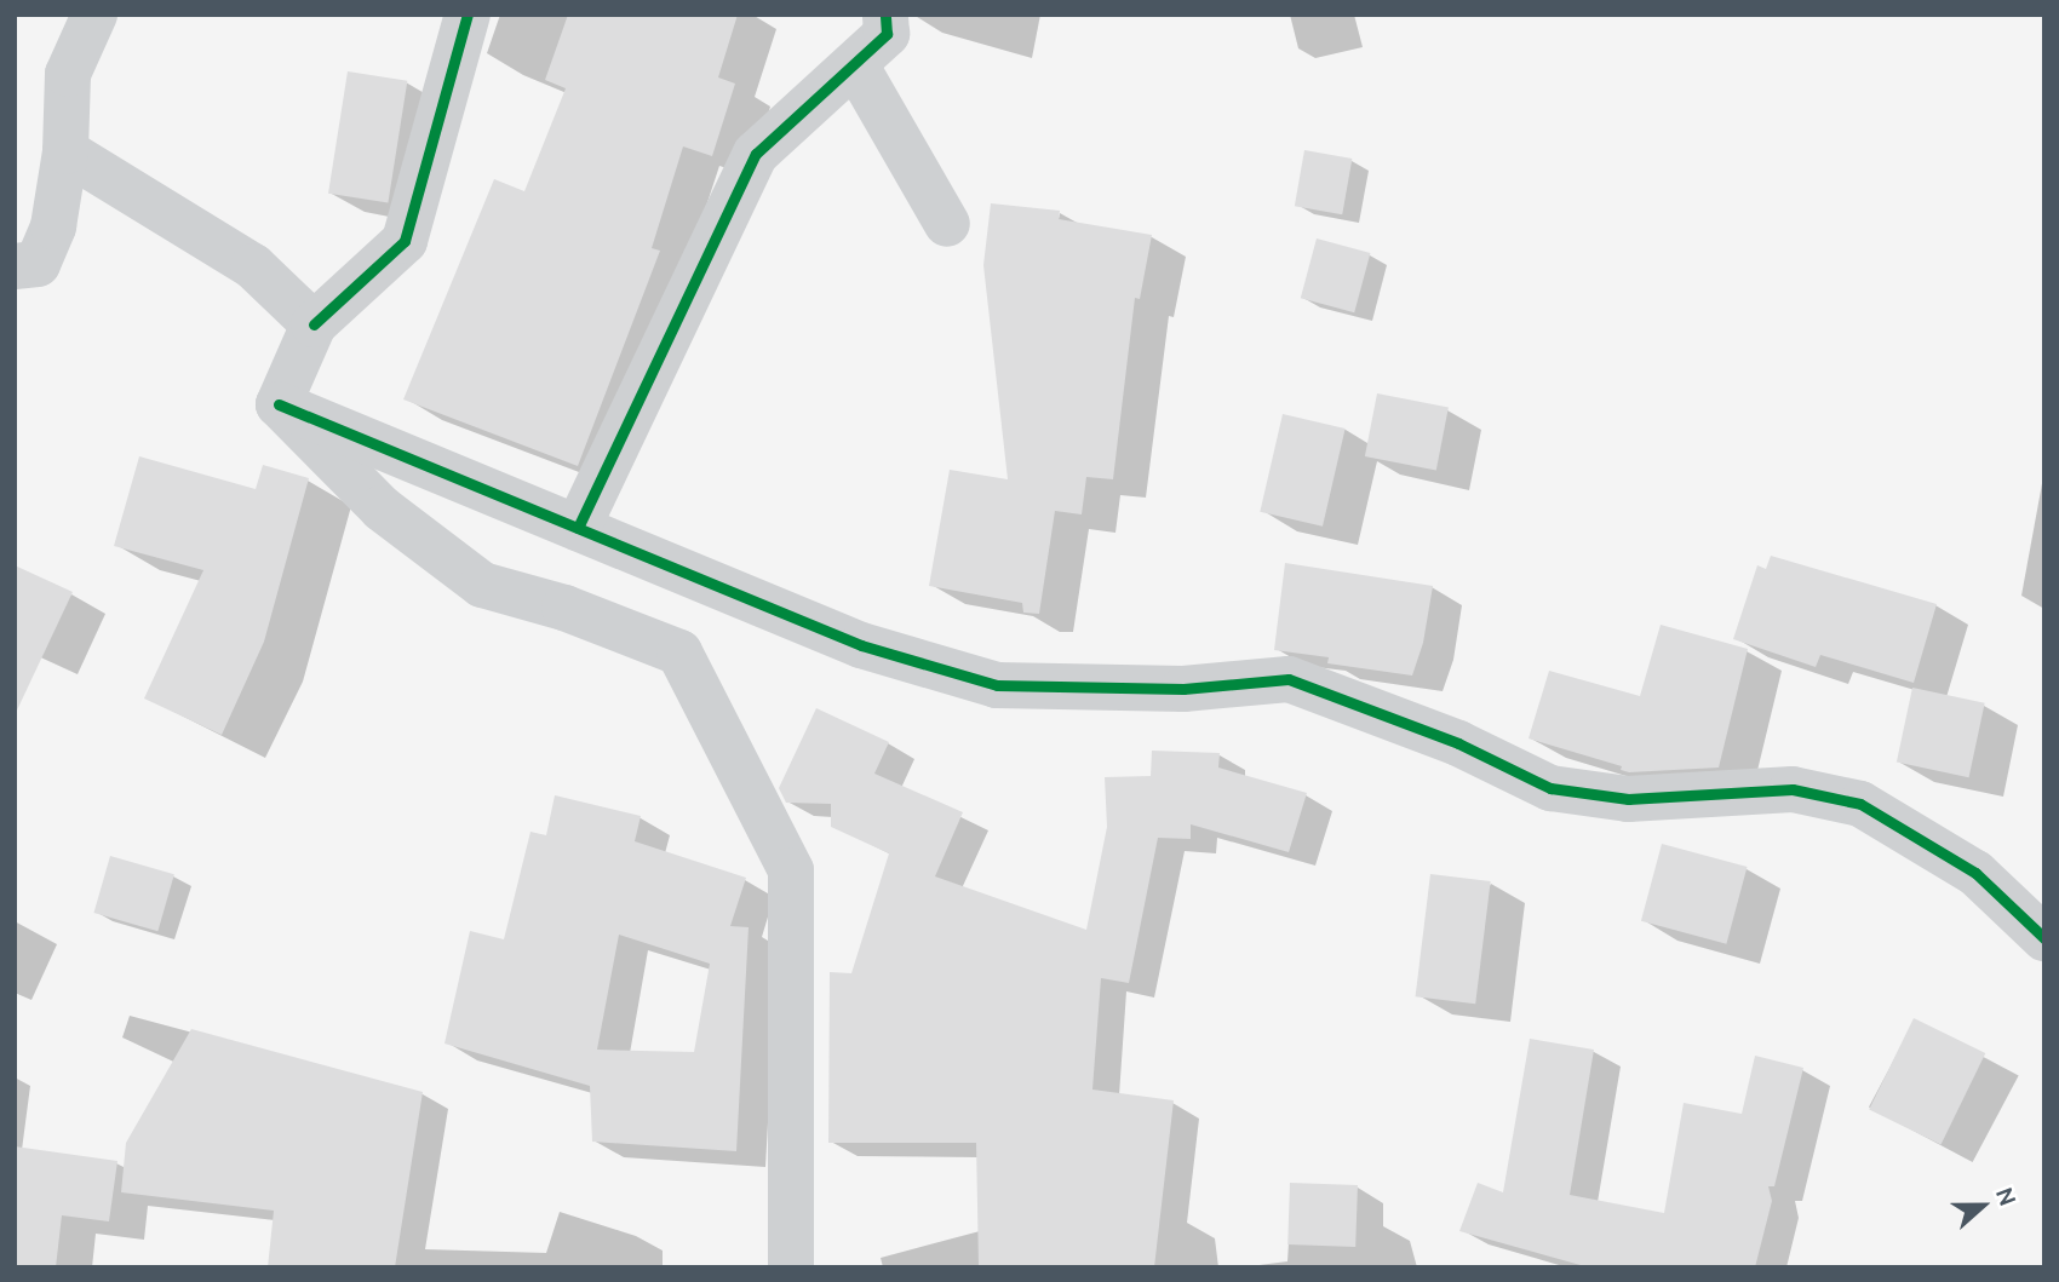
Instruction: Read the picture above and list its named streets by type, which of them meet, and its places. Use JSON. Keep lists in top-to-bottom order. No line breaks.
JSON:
{"north":"right"}
